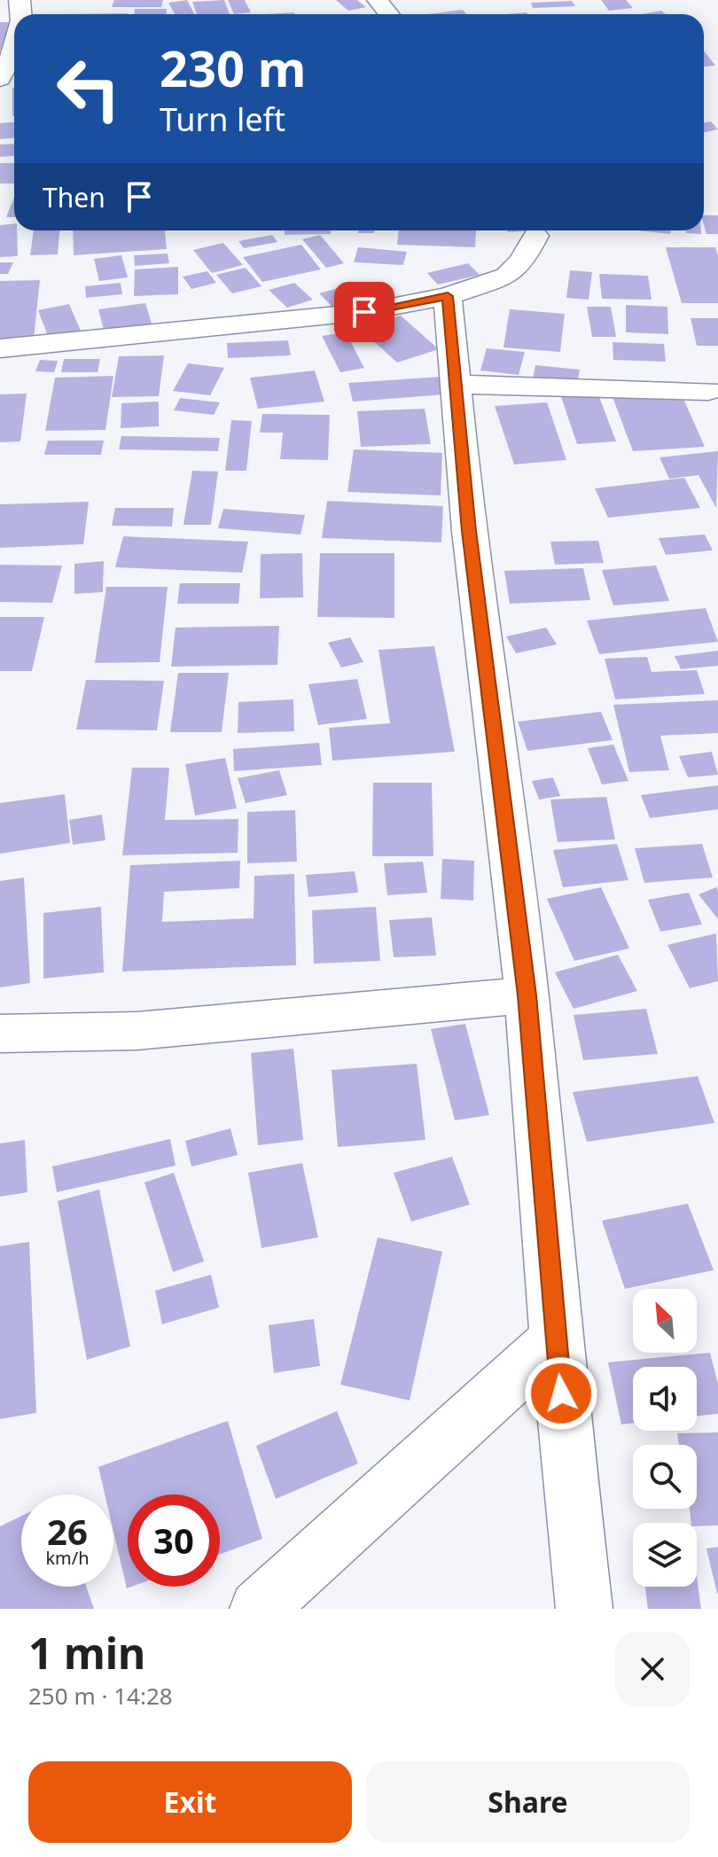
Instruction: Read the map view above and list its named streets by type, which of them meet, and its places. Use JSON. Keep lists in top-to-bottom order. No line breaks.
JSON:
{"north":"top left","page":{"turn":["230 m","Turn left"],"then":"Then","speed":"26 km/h","limit":"30","heading":["1 min","250 m · 14:28"],"buttons":["Exit","Share"]}}
